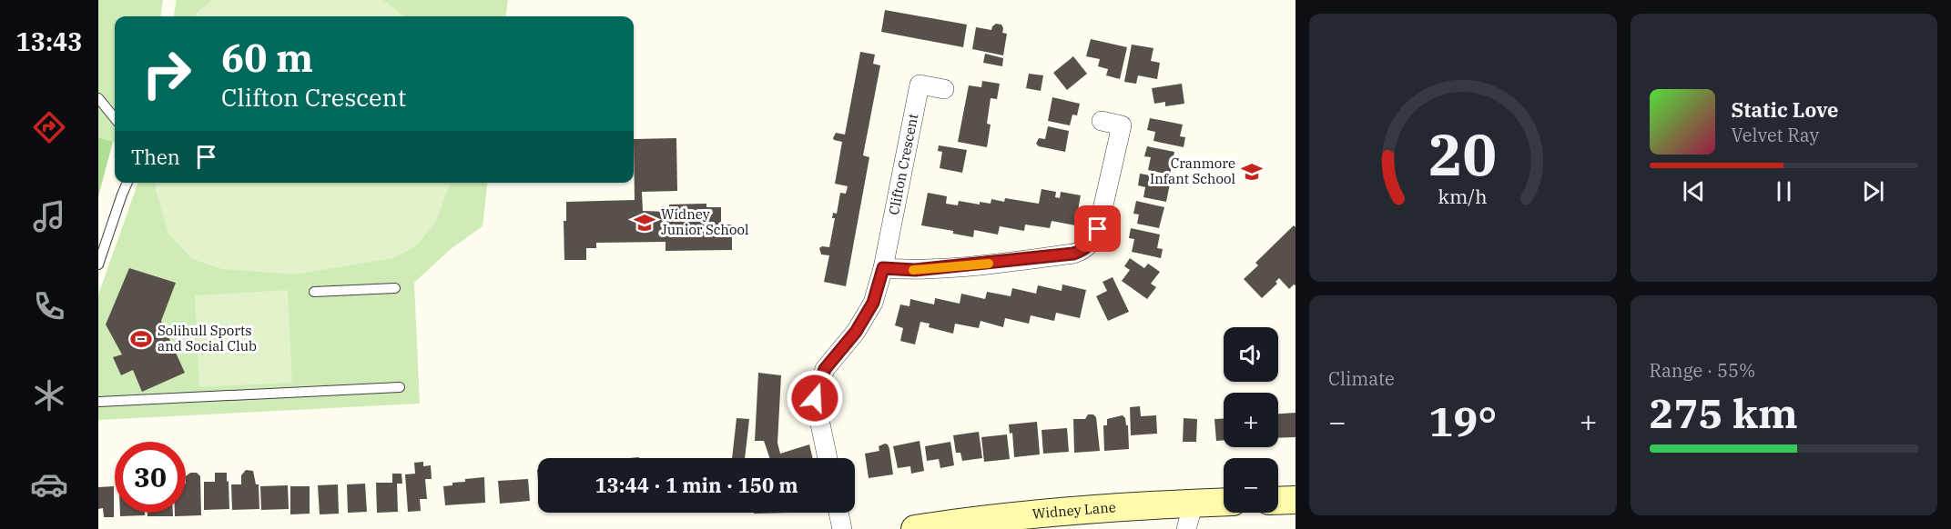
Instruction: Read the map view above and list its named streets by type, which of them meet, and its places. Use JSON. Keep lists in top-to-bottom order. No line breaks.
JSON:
{"streets":{"street":["Clifton Crescent","Widney Lane"]},"places":{"school or university":["Cranmore Infant School","Widney Junior School"],"sports":["Solihull Sports and Social Club"]},"page":{"tabs":"13:43","turn":["60 m","Clifton Crescent"],"song":["Static Love","Velvet Ray"],"then":"Then","tile":["Climate",["Range · 55%","275 km"]],"map_buttons":["+","−"],"heat":["−","19°","+"],"limit":"30","trip":"13:44 · 1 min · 150 m","gauge":["20","km/h"]}}
